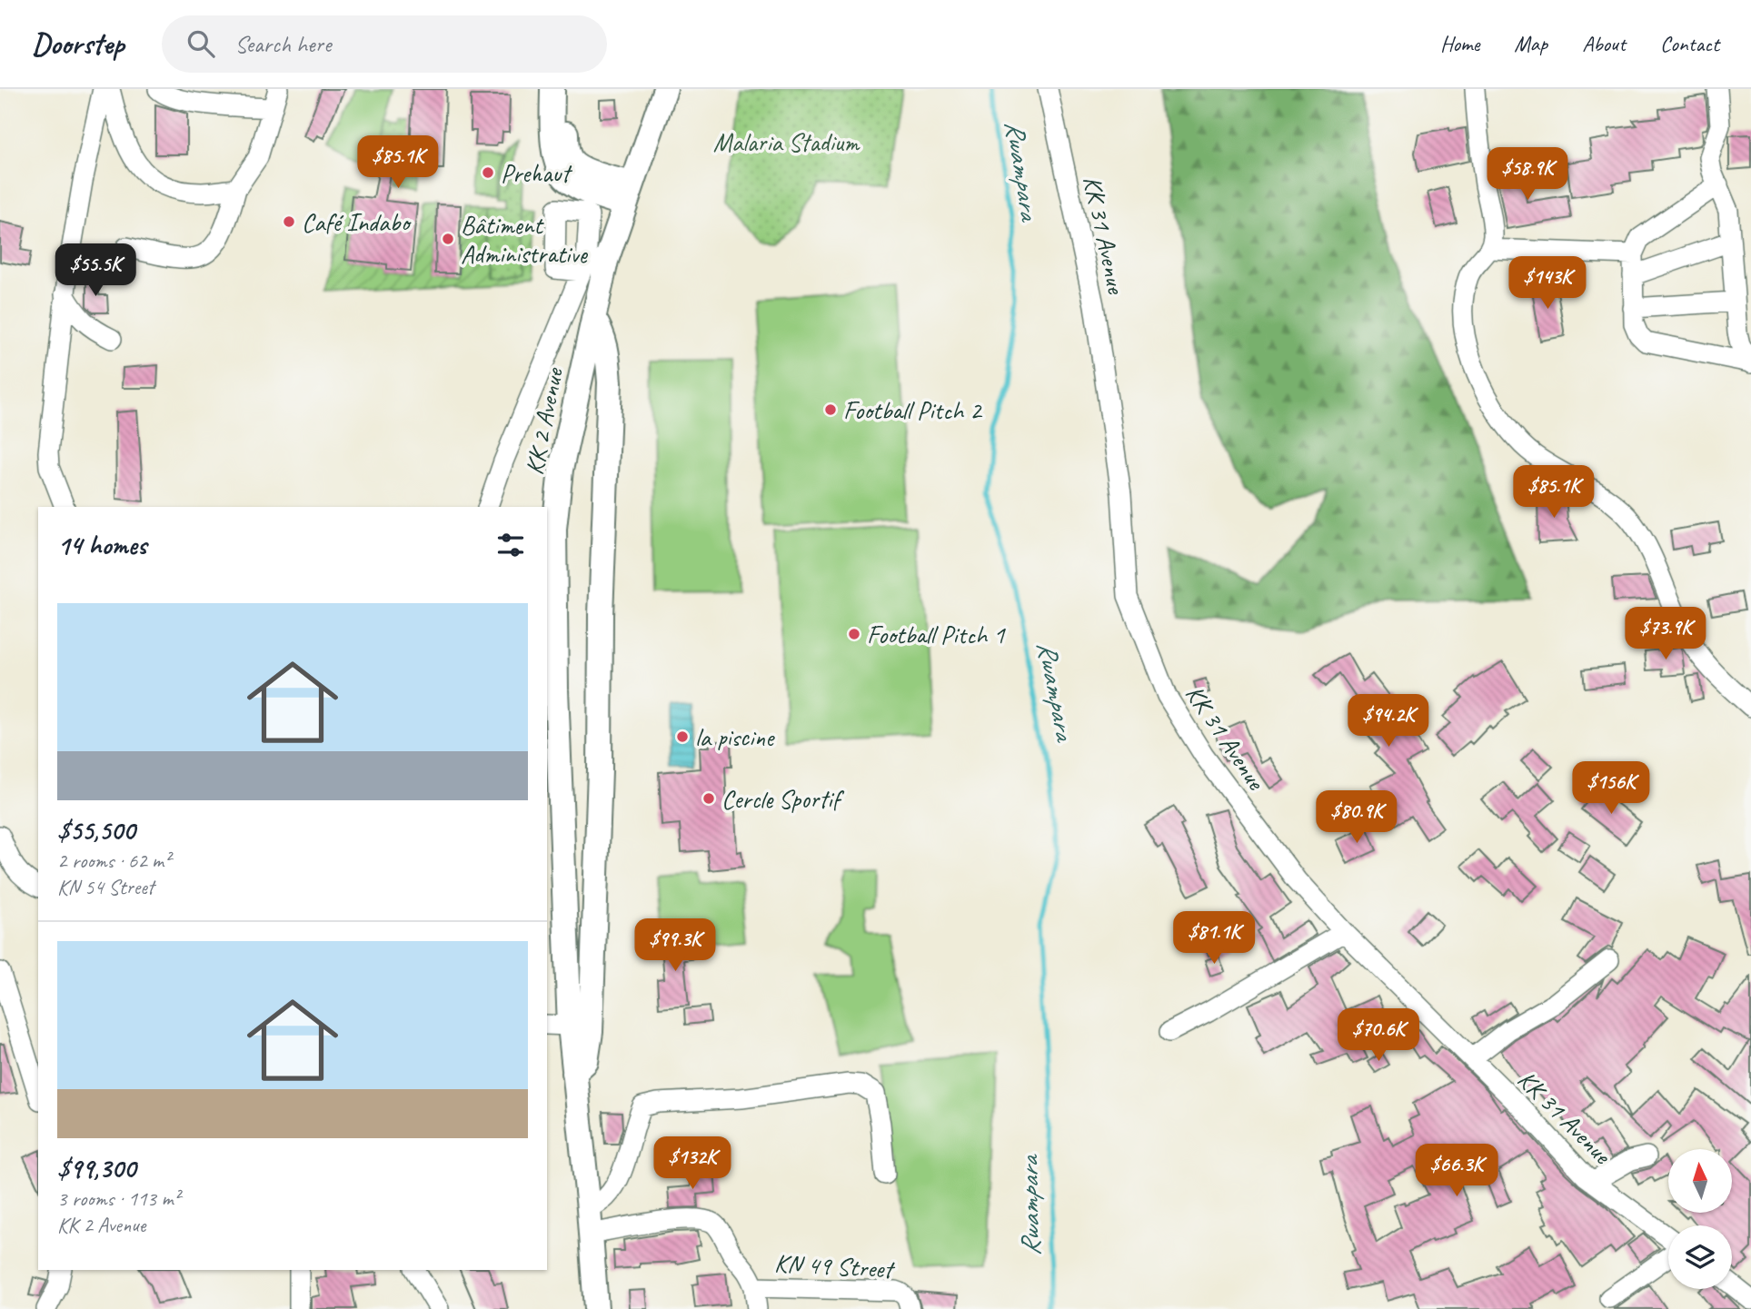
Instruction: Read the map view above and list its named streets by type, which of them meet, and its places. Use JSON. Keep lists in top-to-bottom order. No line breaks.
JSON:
{"streets":{"main road":["KK 2 Avenue"],"street":["KK 31 Avenue","KN 49 Street"]},"crossings":[["KK 2 Avenue","KN 49 Street"]],"water":["Rwampara"],"parks":["Malaria Stadium"],"places":["Prehaut","Café Indabo","Bâtiment Administrative","Football Pitch 2","Football Pitch 1","la piscine","Cercle Sportif"],"north":"top","page":{"header":"Doorstep","search":"Search here","nav":["Home","Map","About","Contact"],"price":["$85.1K","$58.9K","$55.5K","$143K","$85.1K","$73.9K","$94.2K","$156K","$80.9K","$81.1K","$99.3K","$70.6K","$132K","$66.3K"],"heading":"14 homes","list":[{"name":"$55,500","note":"2 rooms · 62 m² · KN 54 Street"},{"name":"$99,300","note":"3 rooms · 113 m² · KK 2 Avenue"}]}}
